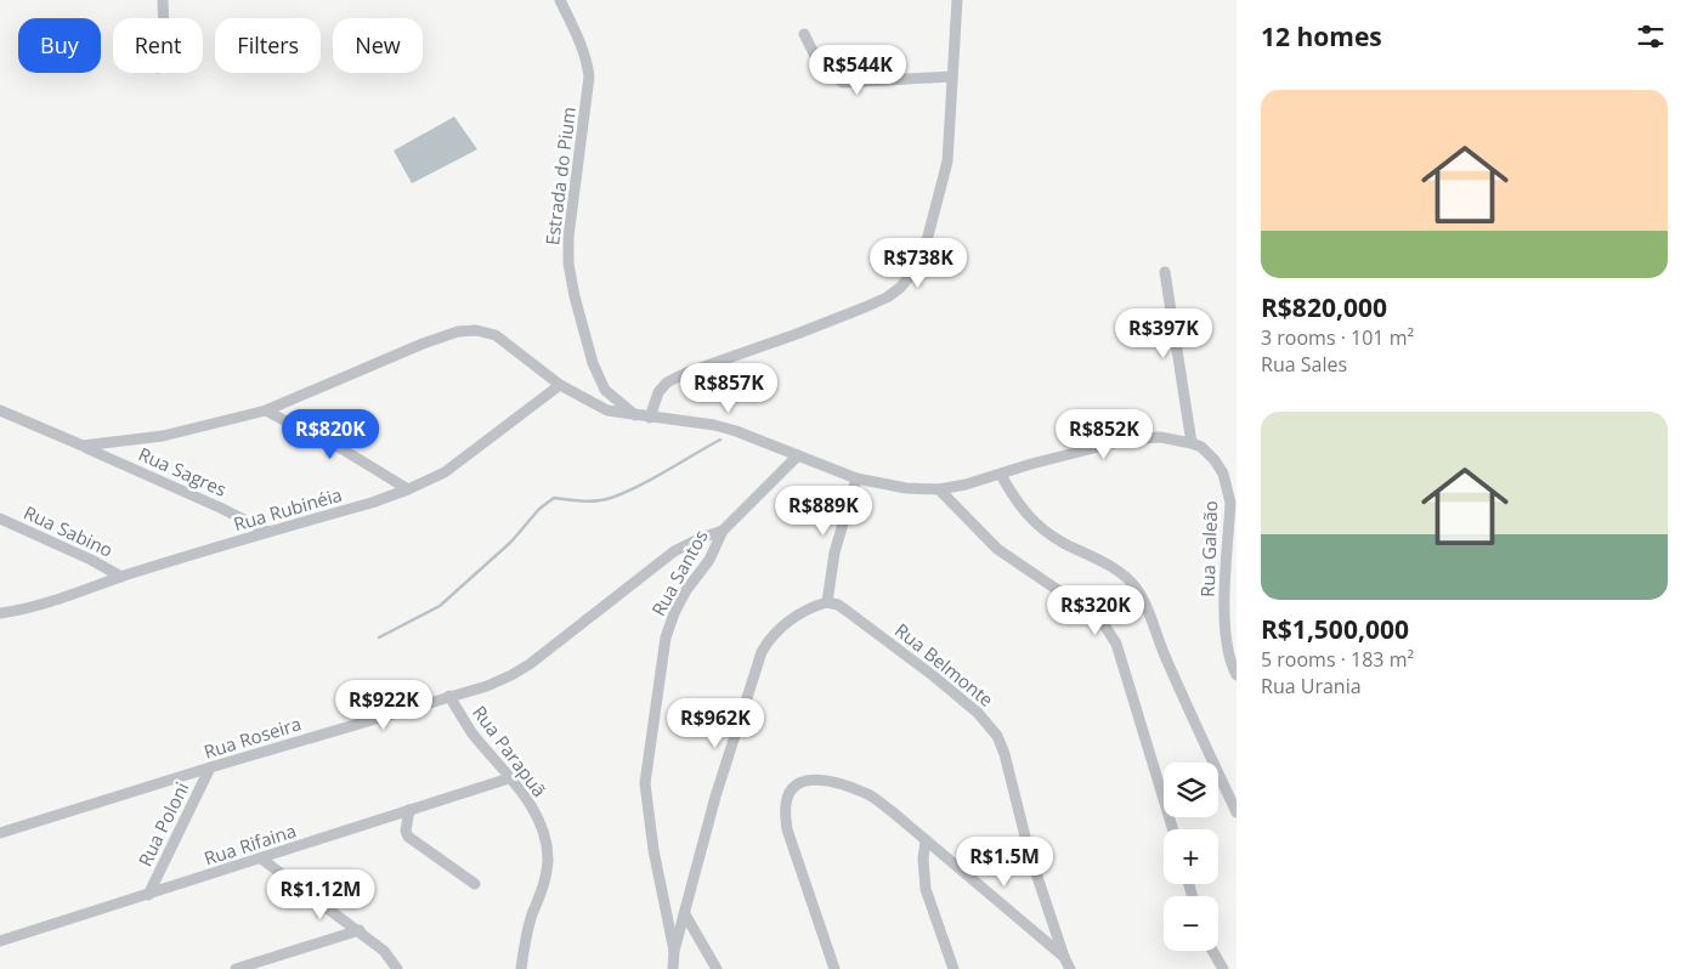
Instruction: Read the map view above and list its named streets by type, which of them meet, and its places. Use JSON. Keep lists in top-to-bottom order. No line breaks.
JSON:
{"streets":{"street":["Estrada do Pium","Rua Sagres","Rua Rubinéia","Rua Sabino","Rua Galeão","Rua Santos","Rua Belmonte","Rua Roseira","Rua Parapuã","Rua Poloni","Rua Rifaina"]},"crossings":[["Estrada do Pium","Rua Galeão"],["Rua Sagres","Rua Rubinéia"],["Rua Sagres","Rua Galeão"],["Rua Rubinéia","Rua Sabino"],["Rua Rubinéia","Rua Galeão"],["Rua Galeão","Rua Santos"],["Rua Santos","Rua Roseira"],["Rua Roseira","Rua Parapuã"],["Rua Roseira","Rua Poloni"],["Rua Parapuã","Rua Rifaina"],["Rua Poloni","Rua Rifaina"]],"page":{"heading":"12 homes","chip":["Buy","Rent","Filters","New"],"price":["R$544K","R$738K","R$397K","R$857K","R$820K","R$852K","R$889K","R$320K","R$922K","R$962K","R$1.5M","R$1.12M"],"list":[{"name":"R$820,000","note":"3 rooms · 101 m² · Rua Sales"},{"name":"R$1,500,000","note":"5 rooms · 183 m² · Rua Urania"}],"map_buttons":["+","−"]}}
